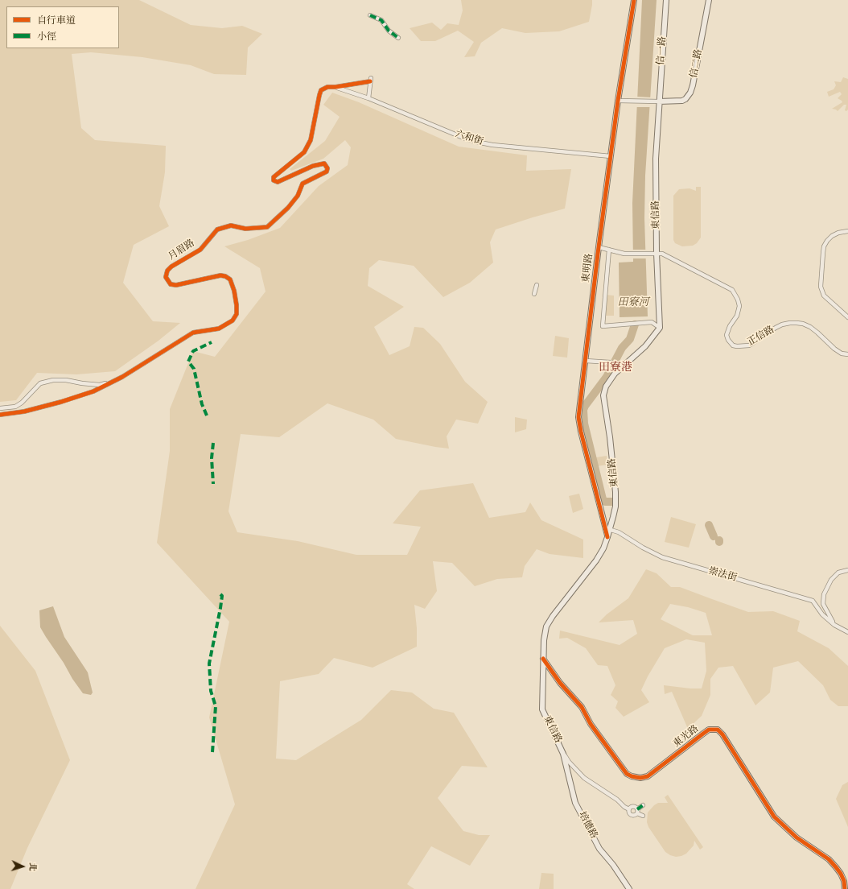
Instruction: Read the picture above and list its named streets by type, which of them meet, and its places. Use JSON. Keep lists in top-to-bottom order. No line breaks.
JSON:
{"streets":{"street":["信一路","信二路","六和街","東信路","月眉路","東明路","正信路","崇法街","東光路","培德路"]},"crossings":[["信一路","信二路"],["信一路","東信路"],["信二路","東信路"],["六和街","月眉路"],["六和街","東明路"],["東信路","東明路"],["東信路","正信路"],["東信路","崇法街"],["東信路","東光路"],["東信路","培德路"],["東明路","崇法街"]],"districts":["田寮港"],"water":["田寮河"],"legend":["自行車道","小徑"],"north":"right"}
